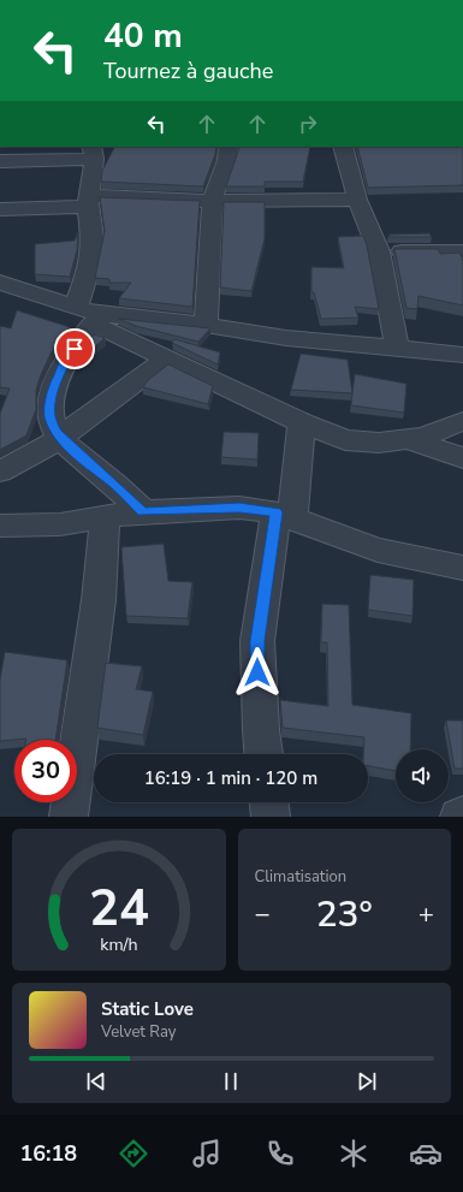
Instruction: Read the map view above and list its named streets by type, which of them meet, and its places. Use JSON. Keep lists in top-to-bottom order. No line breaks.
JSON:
{"page":{"turn":["40 m","Tournez à gauche"],"limit":"30","trip":"16:19 · 1 min · 120 m","tile":"Climatisation","heat":["−","23°","+"],"song":["Static Love","Velvet Ray"],"tabs":"16:18","gauge":["24","km/h"]}}
